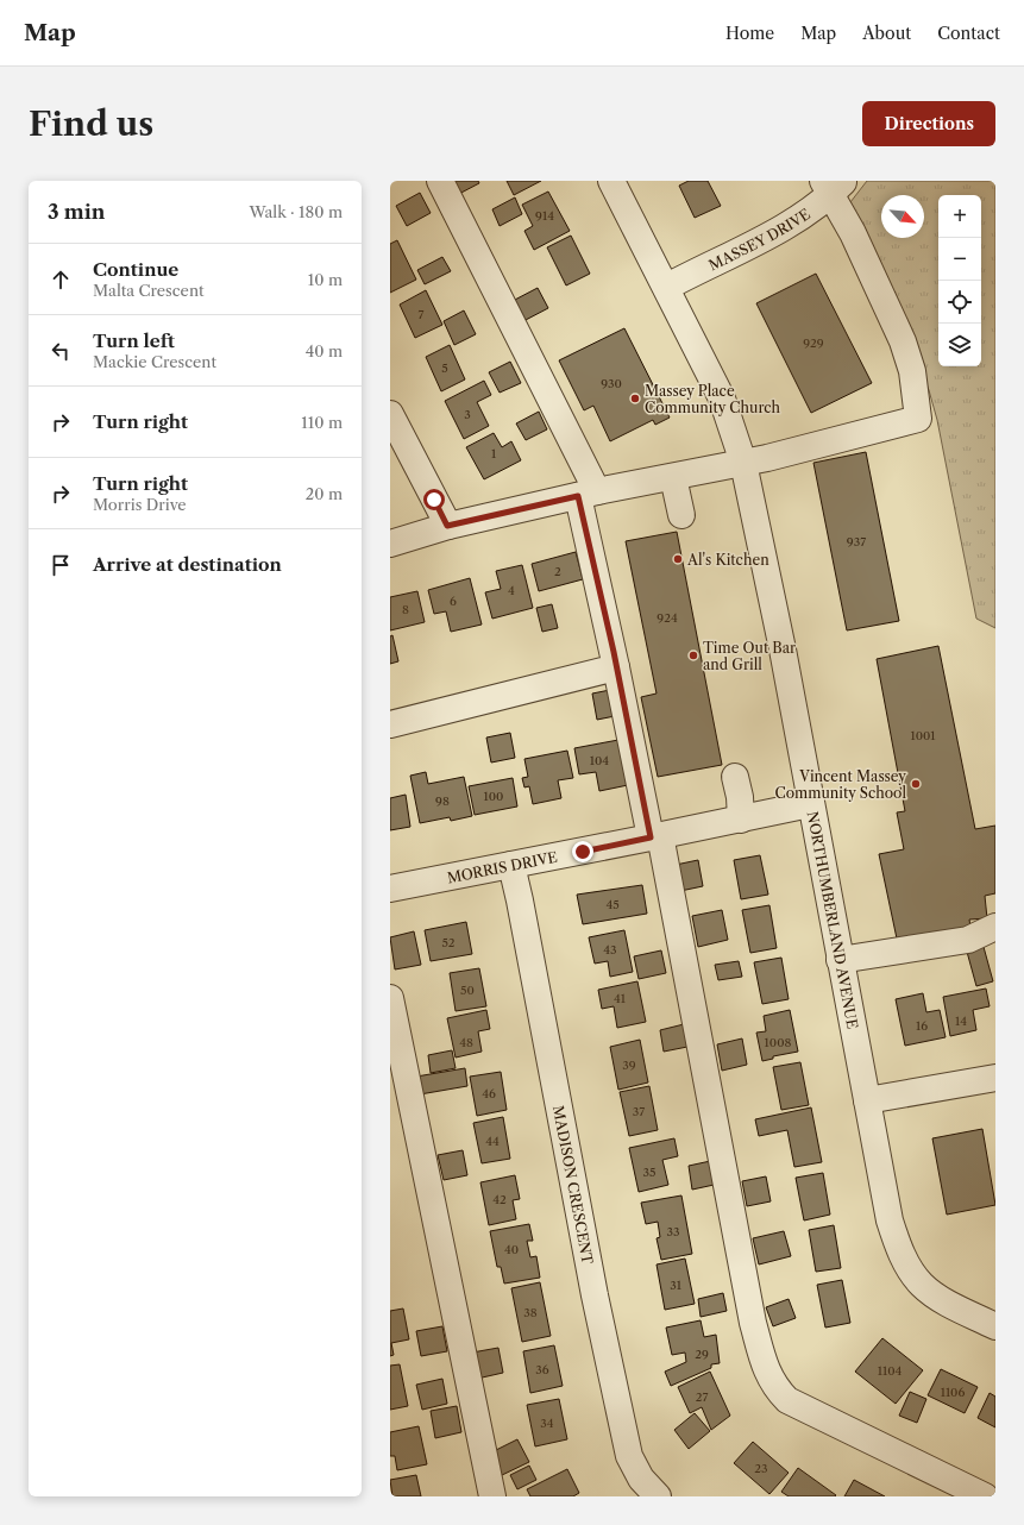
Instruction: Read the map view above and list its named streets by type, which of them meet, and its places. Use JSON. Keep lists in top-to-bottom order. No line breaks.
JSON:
{"streets":{"street":["MASSEY DRIVE","MORRIS DRIVE","NORTHUMBERLAND AVENUE","MADISON CRESCENT"]},"crossings":[["MASSEY DRIVE","NORTHUMBERLAND AVENUE"],["MORRIS DRIVE","NORTHUMBERLAND AVENUE"],["MORRIS DRIVE","MADISON CRESCENT"]],"places":["Massey Place Community Church","Al's Kitchen","Time Out Bar and Grill","Vincent Massey Community School"],"house_numbers":["914","7","929","5","930","3","1","937","2","4","6","8","924","1001","104","100","98","45","52","43","50","41","14","16","48","1008","39","46","37","44","35","42","33","40","31","38","29","36","1104","1106","27","34","23"],"north":"bottom right","page":{"header":"Map","nav":["Home","Map","About","Contact"],"buttons":"Directions","title":"Find us","heading":["3 min","Walk · 180 m"],"map_buttons":["+","−"],"list":[["Continue","Malta Crescent","10 m"],["Turn left","Mackie Crescent","40 m"],["Turn right","110 m"],["Turn right","Morris Drive","20 m"],"Arrive at destination"]}}
